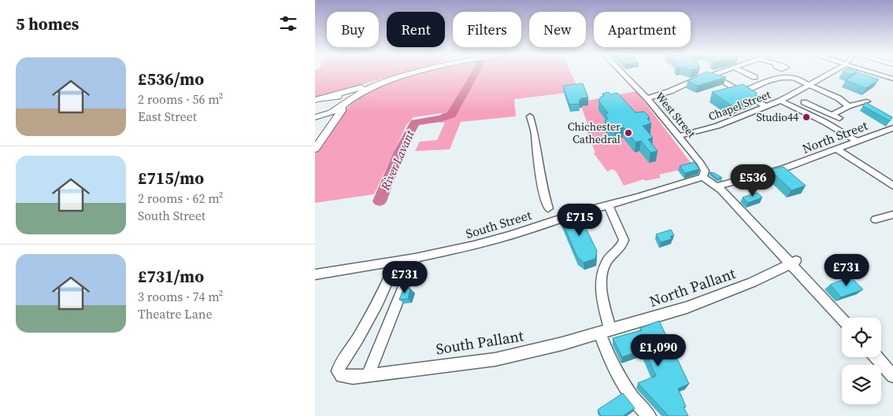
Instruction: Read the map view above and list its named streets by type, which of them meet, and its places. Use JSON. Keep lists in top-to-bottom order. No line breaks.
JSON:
{"streets":{"street":["Chapel Street","West Street","North Street","South Street","North Pallant","South Pallant"]},"crossings":[["Chapel Street","West Street"],["West Street","South Street"],["South Street","South Pallant"],["North Pallant","South Pallant"]],"water":["River Lavant"],"places":["Studio44","Chichester Cathedral"],"page":{"heading":"5 homes","chip":["Buy","Rent","Filters","New","Apartment"],"list":[{"name":"£536/mo","note":"2 rooms · 56 m² · East Street"},{"name":"£715/mo","note":"2 rooms · 62 m² · South Street"},{"name":"£731/mo","note":"3 rooms · 74 m² · Theatre Lane"}],"price":["£536","£715","£731","£731","£1,090"]}}
